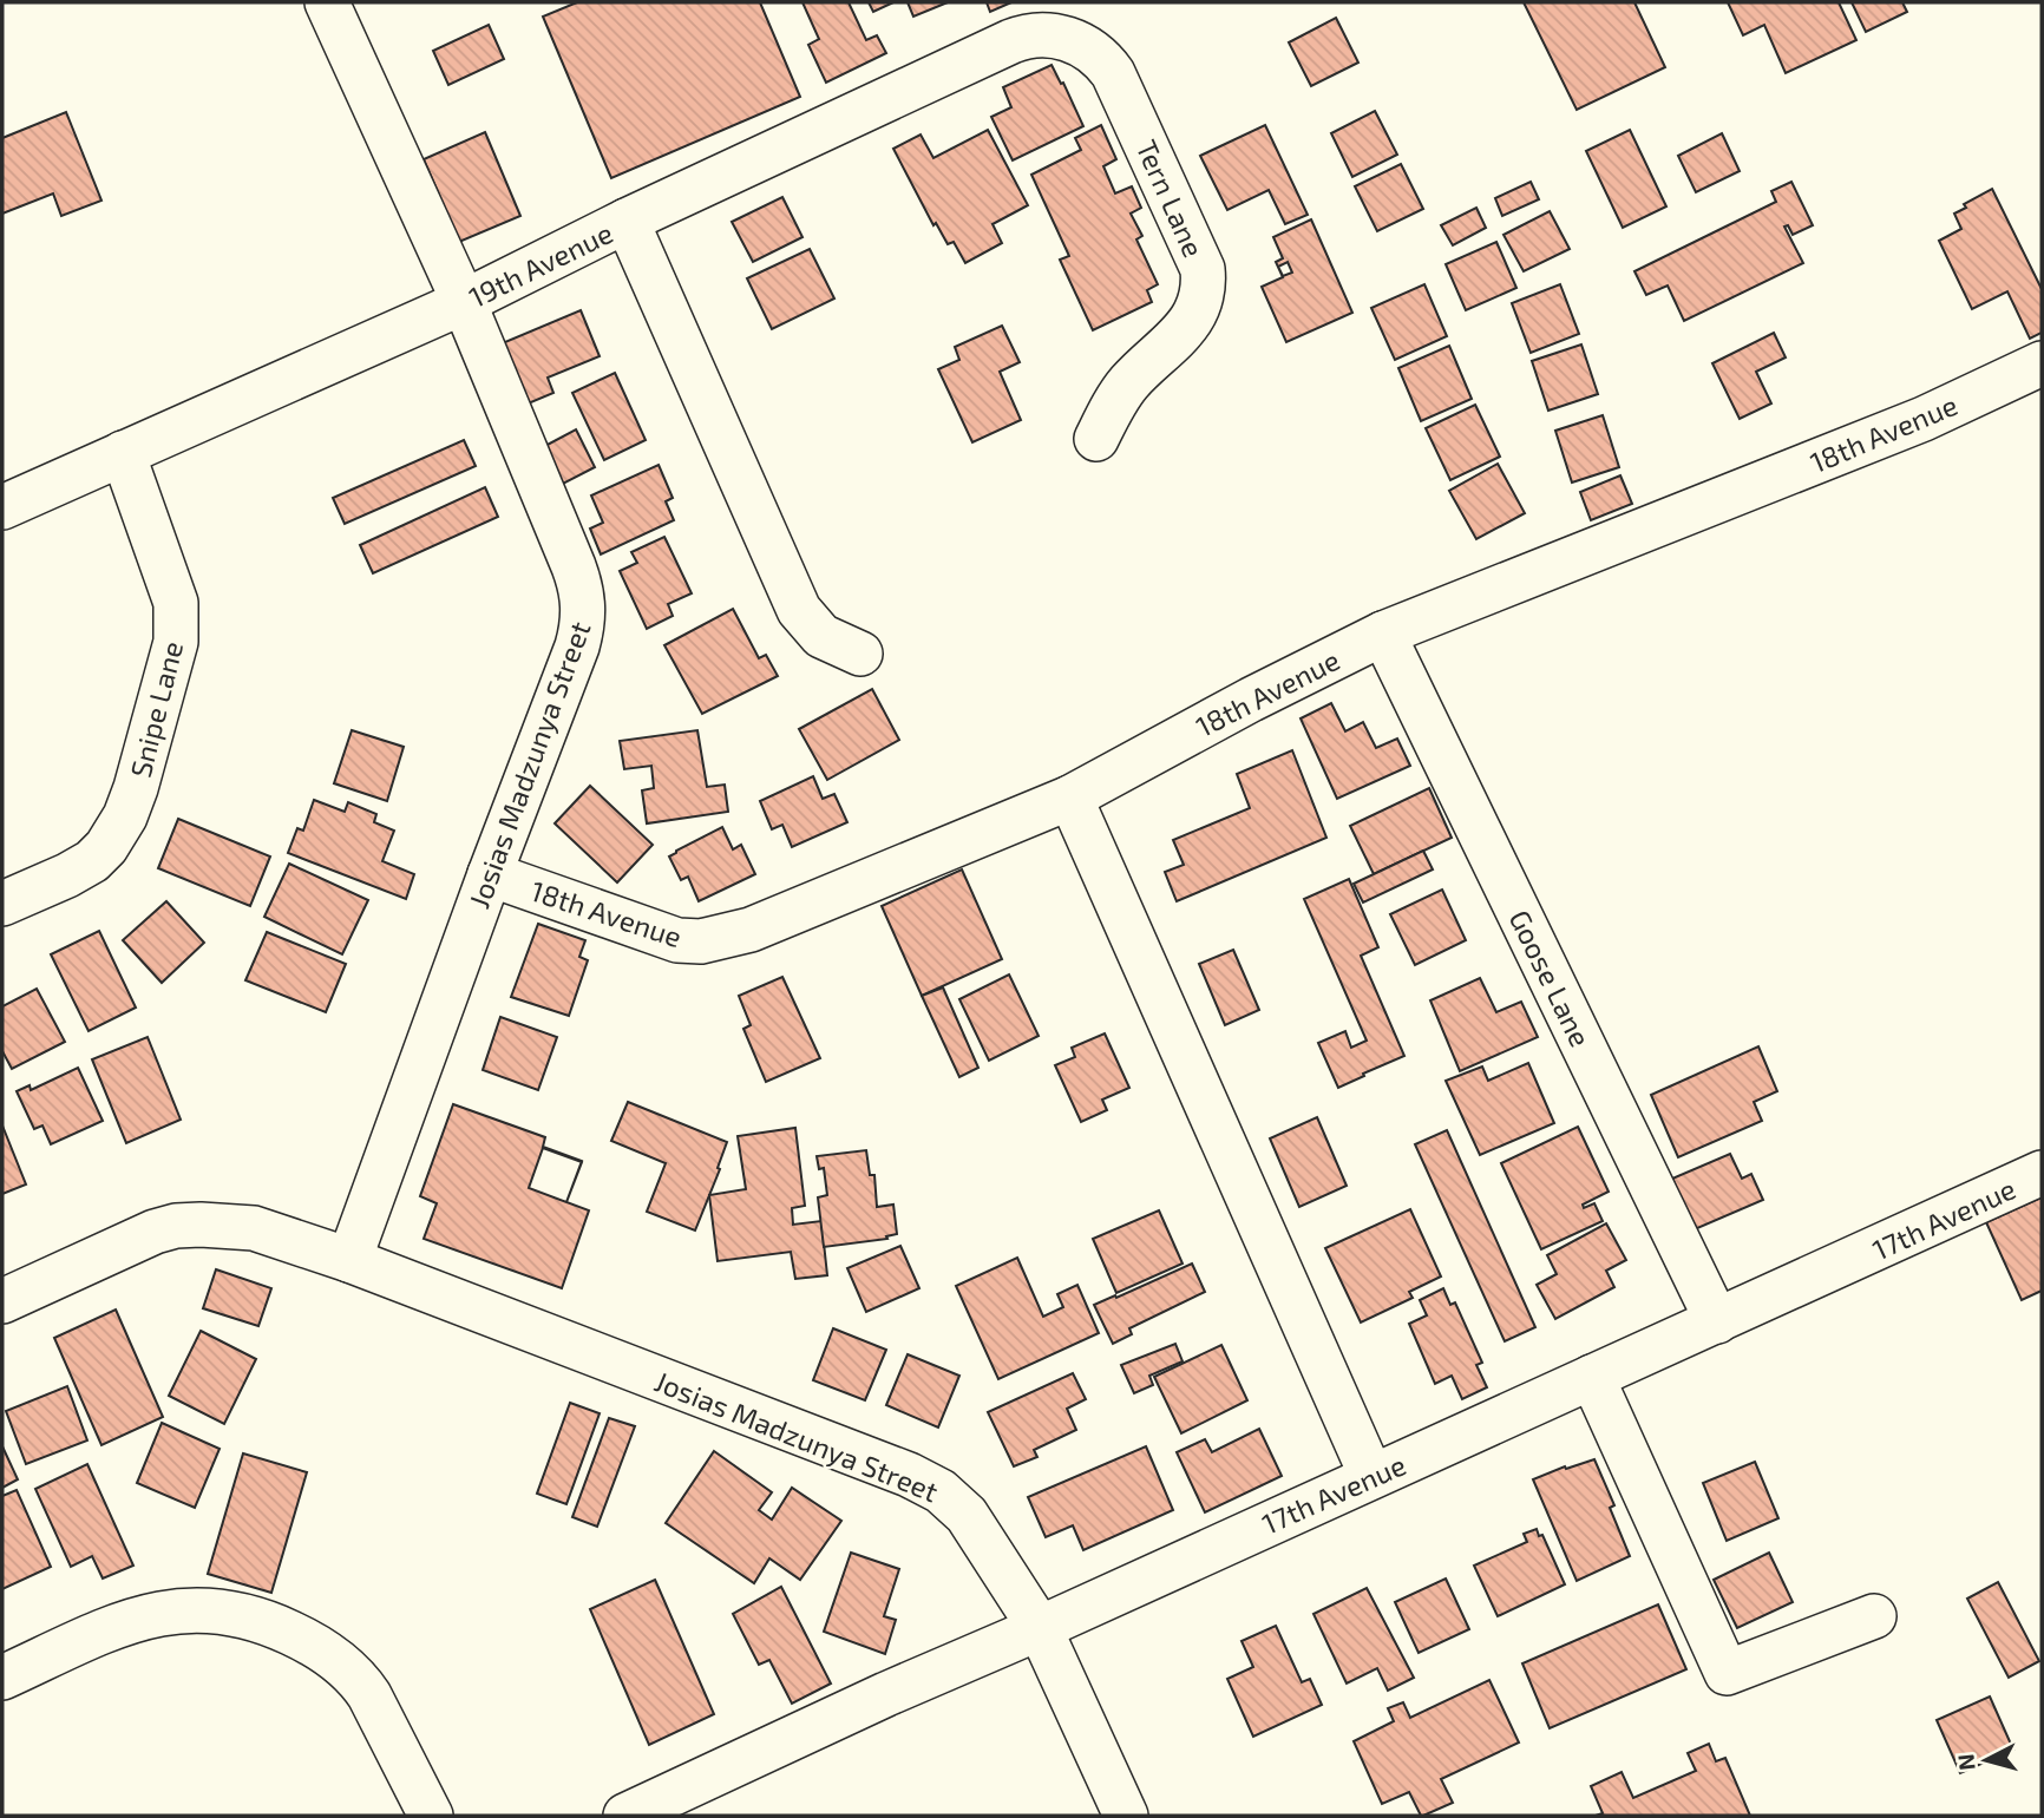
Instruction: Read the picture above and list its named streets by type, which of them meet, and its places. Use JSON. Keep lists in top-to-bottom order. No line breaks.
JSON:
{"streets":{"street":["Tern Lane","19th Avenue","18th Avenue","Snipe Lane","Josias Madzunya Street","Goose Lane","17th Avenue"]},"crossings":[["Tern Lane","19th Avenue"],["19th Avenue","Snipe Lane"],["19th Avenue","Josias Madzunya Street"],["18th Avenue","Josias Madzunya Street"],["18th Avenue","Goose Lane"],["Josias Madzunya Street","17th Avenue"],["Goose Lane","17th Avenue"]],"north":"left"}
